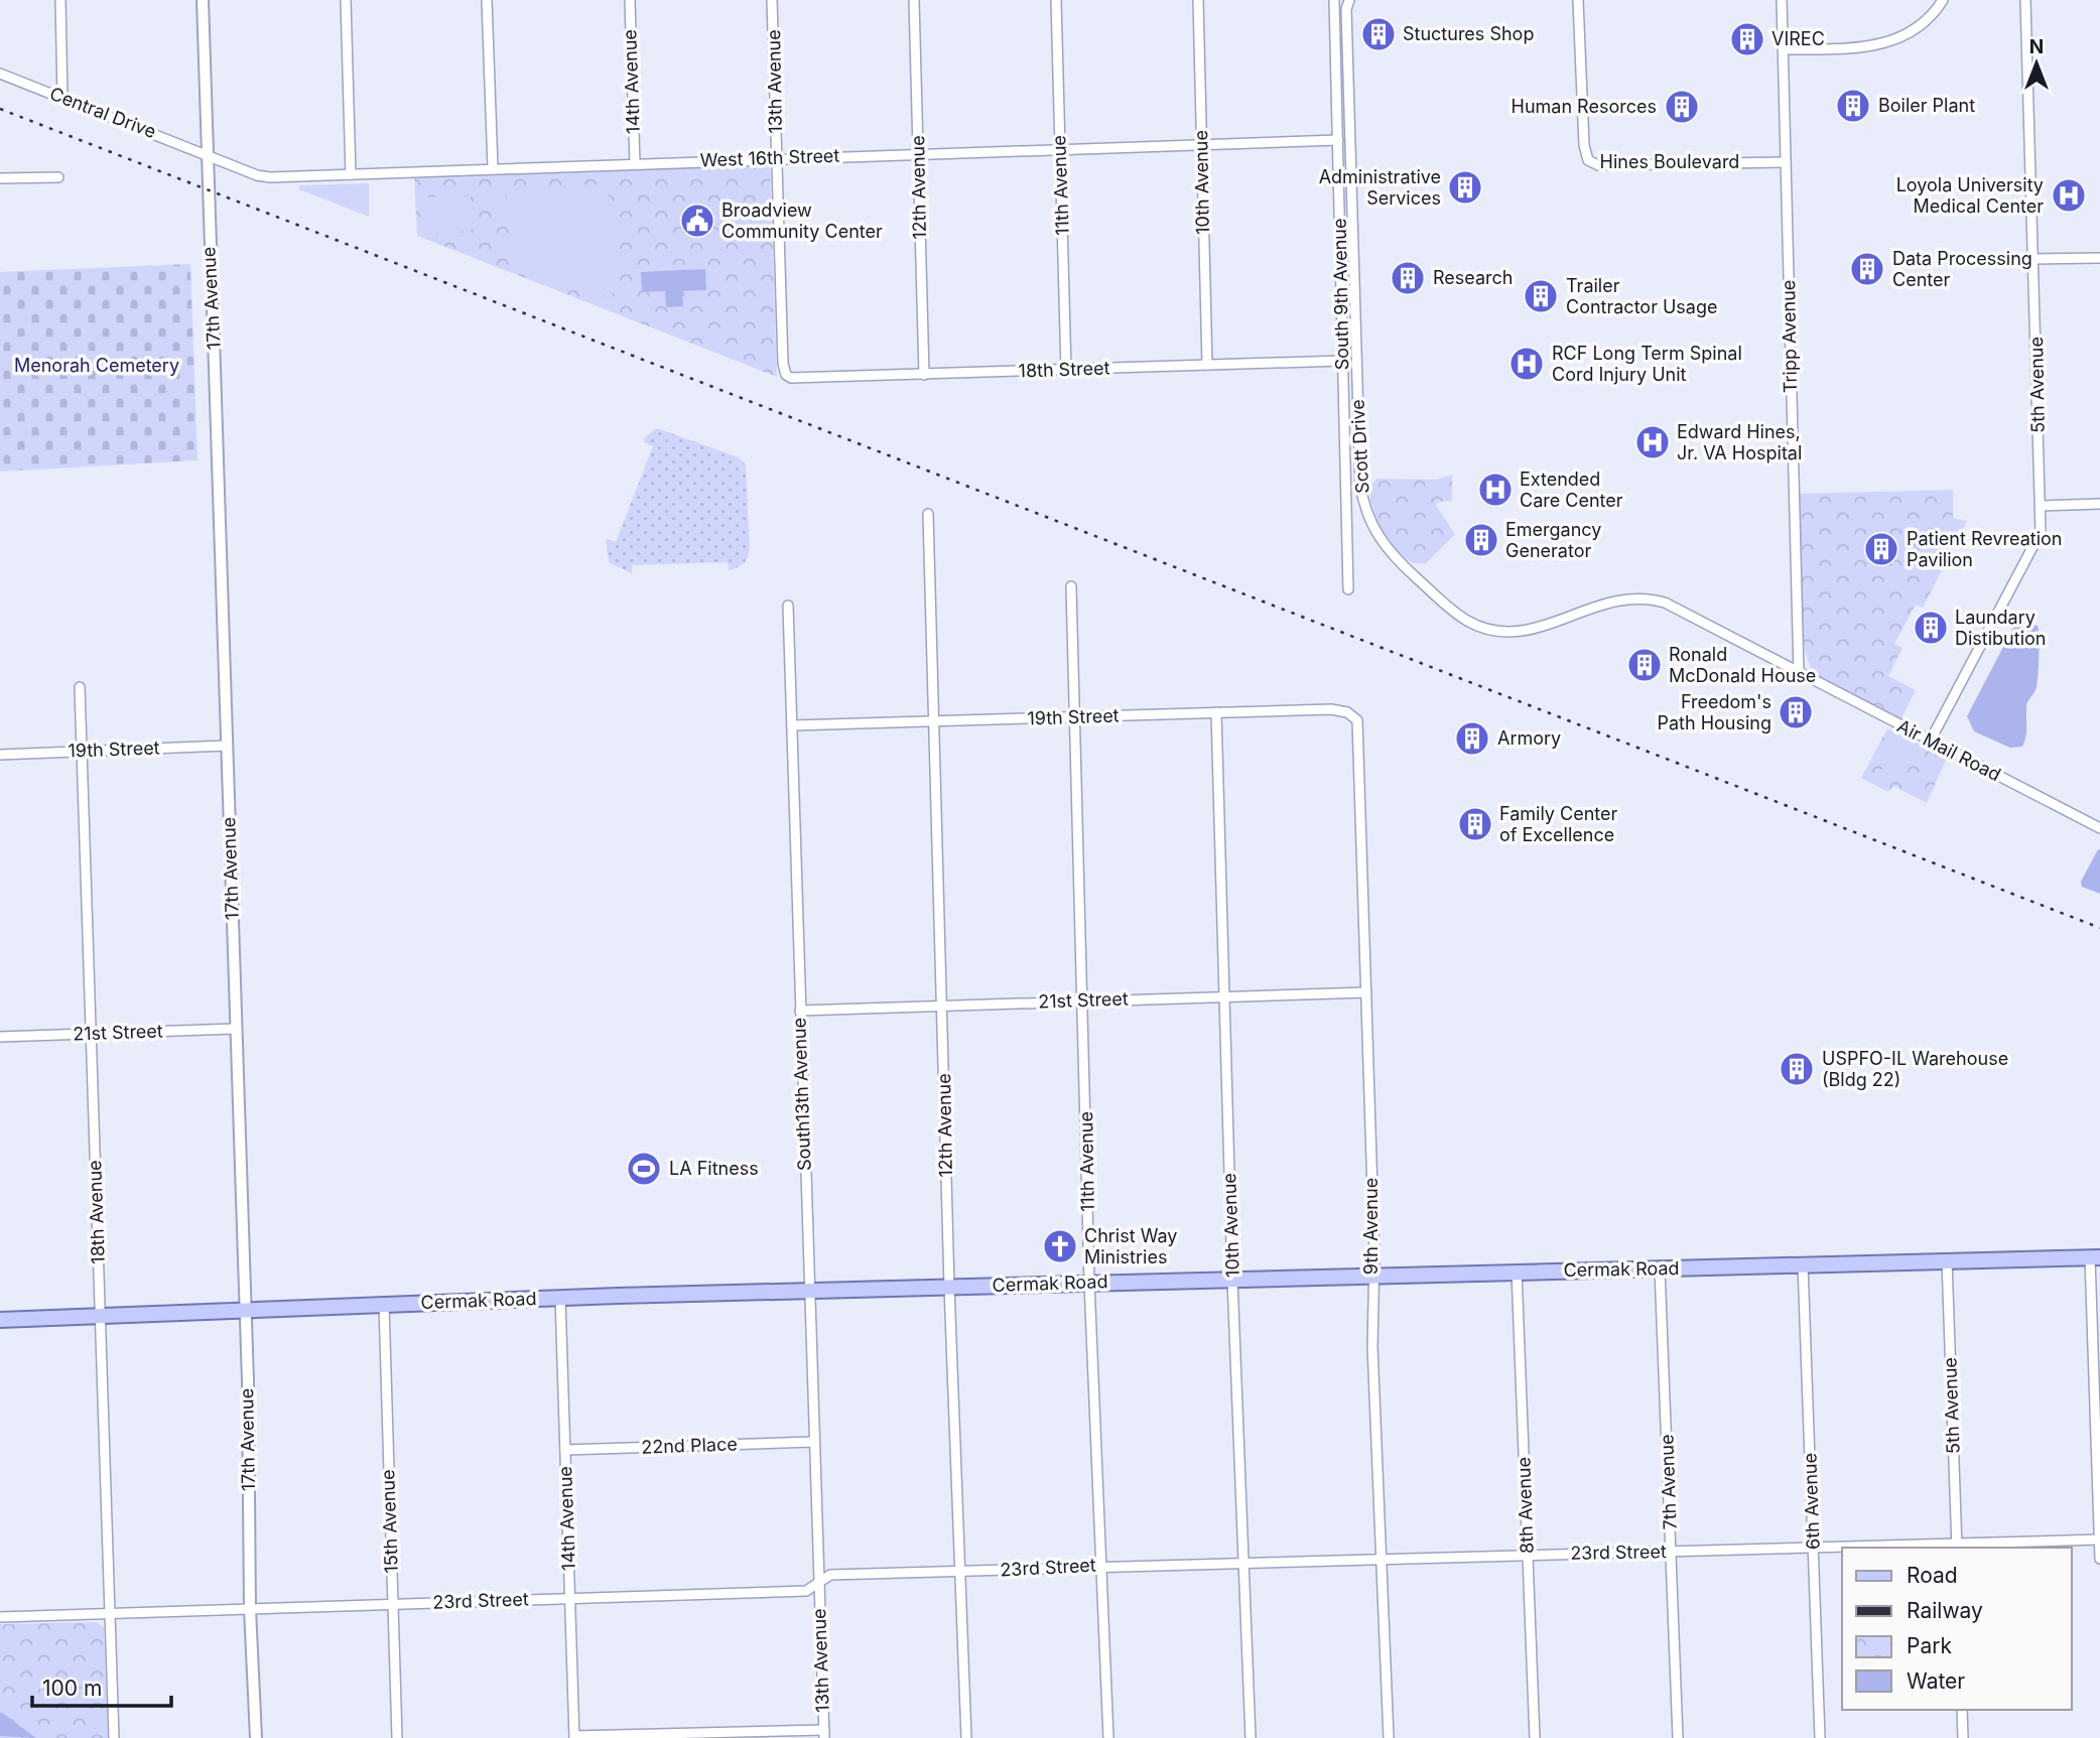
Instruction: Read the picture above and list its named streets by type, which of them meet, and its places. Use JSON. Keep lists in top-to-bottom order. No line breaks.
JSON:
{"streets":{"main road":["Cermak Road"],"street":["14th Avenue","13th Avenue","Central Drive","West 16th Street","Hines Boulevard","10th Avenue","11th Avenue","12th Avenue","South 9th Avenue","17th Avenue","Tripp Avenue","18th Street","5th Avenue","Scott Drive","19th Street","Air Mail Road","21st Street","South13th Avenue","18th Avenue","9th Avenue","22nd Place","7th Avenue","6th Avenue","8th Avenue","15th Avenue","23rd Street"]},"crossings":[["14th Avenue","West 16th Street"],["14th Avenue","Cermak Road"],["14th Avenue","22nd Place"],["14th Avenue","23rd Street"],["13th Avenue","West 16th Street"],["13th Avenue","18th Street"],["13th Avenue","South13th Avenue"],["13th Avenue","23rd Street"],["Central Drive","West 16th Street"],["Central Drive","17th Avenue"],["West 16th Street","10th Avenue"],["West 16th Street","11th Avenue"],["West 16th Street","12th Avenue"],["West 16th Street","South 9th Avenue"],["West 16th Street","17th Avenue"],["Hines Boulevard","Tripp Avenue"],["10th Avenue","18th Street"],["10th Avenue","19th Street"],["10th Avenue","21st Street"],["10th Avenue","Cermak Road"],["10th Avenue","23rd Street"],["11th Avenue","18th Street"],["11th Avenue","19th Street"],["11th Avenue","21st Street"],["11th Avenue","Cermak Road"],["11th Avenue","23rd Street"],["12th Avenue","18th Street"],["12th Avenue","19th Street"],["12th Avenue","21st Street"],["12th Avenue","Cermak Road"],["12th Avenue","23rd Street"],["South 9th Avenue","18th Street"],["17th Avenue","19th Street"],["17th Avenue","21st Street"],["17th Avenue","Cermak Road"],["17th Avenue","23rd Street"],["Tripp Avenue","Scott Drive"],["Tripp Avenue","Air Mail Road"],["5th Avenue","Air Mail Road"],["5th Avenue","Cermak Road"],["5th Avenue","23rd Street"],["Scott Drive","Air Mail Road"],["19th Street","South13th Avenue"],["19th Street","18th Avenue"],["19th Street","9th Avenue"],["21st Street","South13th Avenue"],["21st Street","18th Avenue"],["21st Street","9th Avenue"],["South13th Avenue","Cermak Road"],["South13th Avenue","22nd Place"],["South13th Avenue","23rd Street"],["18th Avenue","Cermak Road"],["18th Avenue","23rd Street"],["9th Avenue","Cermak Road"],["9th Avenue","23rd Street"],["Cermak Road","7th Avenue"],["Cermak Road","6th Avenue"],["Cermak Road","8th Avenue"],["Cermak Road","15th Avenue"],["7th Avenue","23rd Street"],["6th Avenue","23rd Street"],["8th Avenue","23rd Street"],["15th Avenue","23rd Street"]],"parks":["Menorah Cemetery"],"places":{"building":["Stuctures Shop","VIREC","Boiler Plant","Human Resorces","Administrative Services","Data Processing Center","Research","Trailer Contractor Usage","Emergancy Generator","Patient Revreation Pavilion","Laundary Distibution","Ronald McDonald House","Freedom's Path Housing","Armory","Family Center of Excellence","USPFO-IL Warehouse (Bldg 22)"],"hospital":["Loyola University Medical Center","RCF Long Term Spinal Cord Injury Unit","Edward Hines, Jr. VA Hospital","Extended Care Center"],"public building":["Broadview Community Center"],"sports":["LA Fitness"],"church":["Christ Way Ministries"]},"legend":["Road","Railway","Park","Water"],"scale_bar":"100 m","north":"top"}
